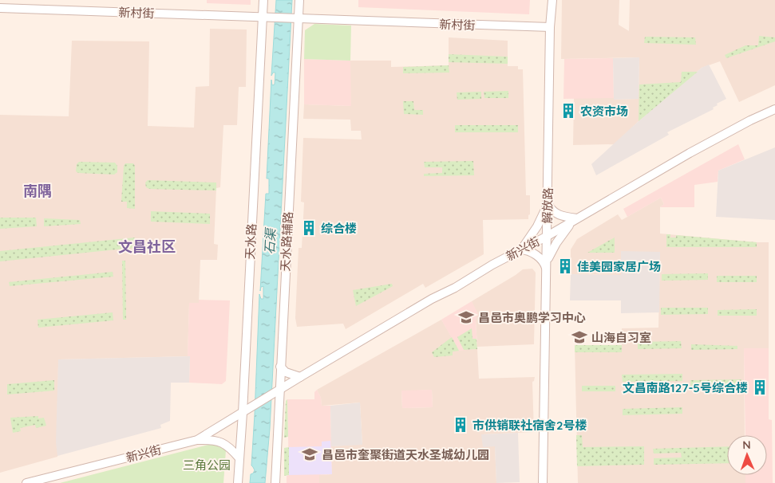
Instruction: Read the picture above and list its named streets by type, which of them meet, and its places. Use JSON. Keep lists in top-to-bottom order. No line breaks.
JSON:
{"streets":{"street":["新村街","解放路","天水路","天水路辅路","新兴街"]},"crossings":[["新村街","解放路"],["新村街","天水路"],["新村街","天水路辅路"],["解放路","新兴街"],["天水路","新兴街"],["天水路辅路","新兴街"]],"districts":["南隅","文昌社区"],"water":["石渠"],"parks":["三角公园"],"places":{"building":["农资市场","综合楼","佳美园家居广场","文昌南路127-5号综合楼","市供销联社宿舍2号楼"],"school or university":["昌邑市奥鹏学习中心","山海自习室","昌邑市奎聚街道天水圣城幼儿园"]},"north":"top"}
